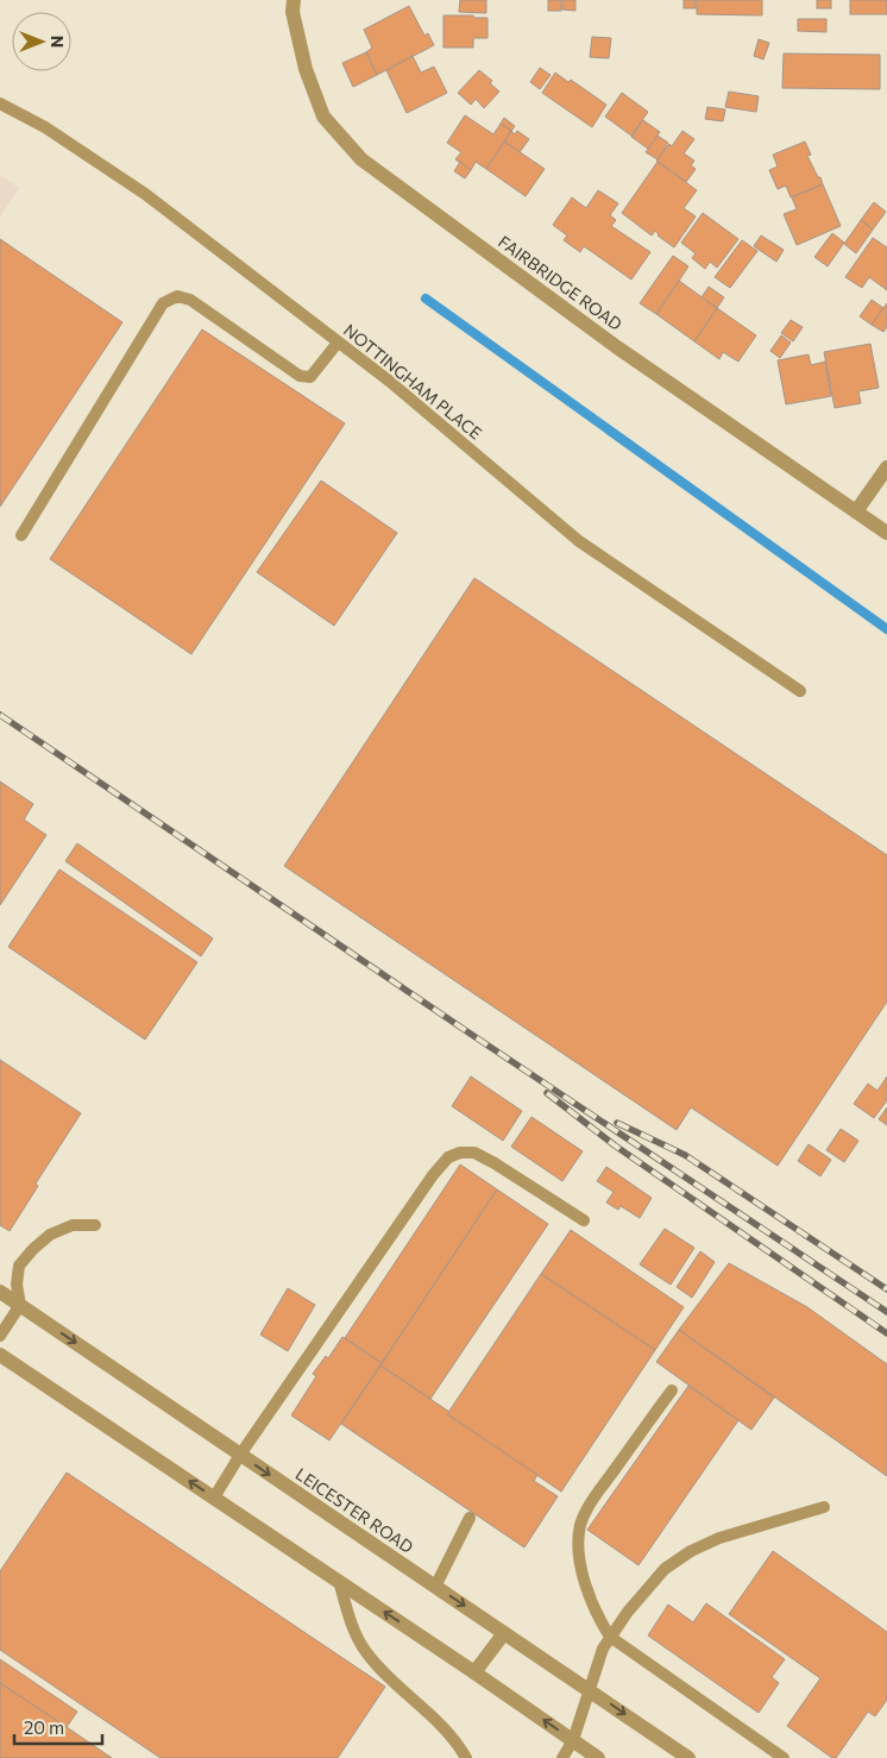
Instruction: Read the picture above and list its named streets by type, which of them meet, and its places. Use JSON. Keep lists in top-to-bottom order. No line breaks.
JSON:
{"streets":{"street":["FAIRBRIDGE ROAD","LEICESTER ROAD"],"lane":["NOTTINGHAM PLACE"]},"scale_bar":"20 m","north":"right"}
